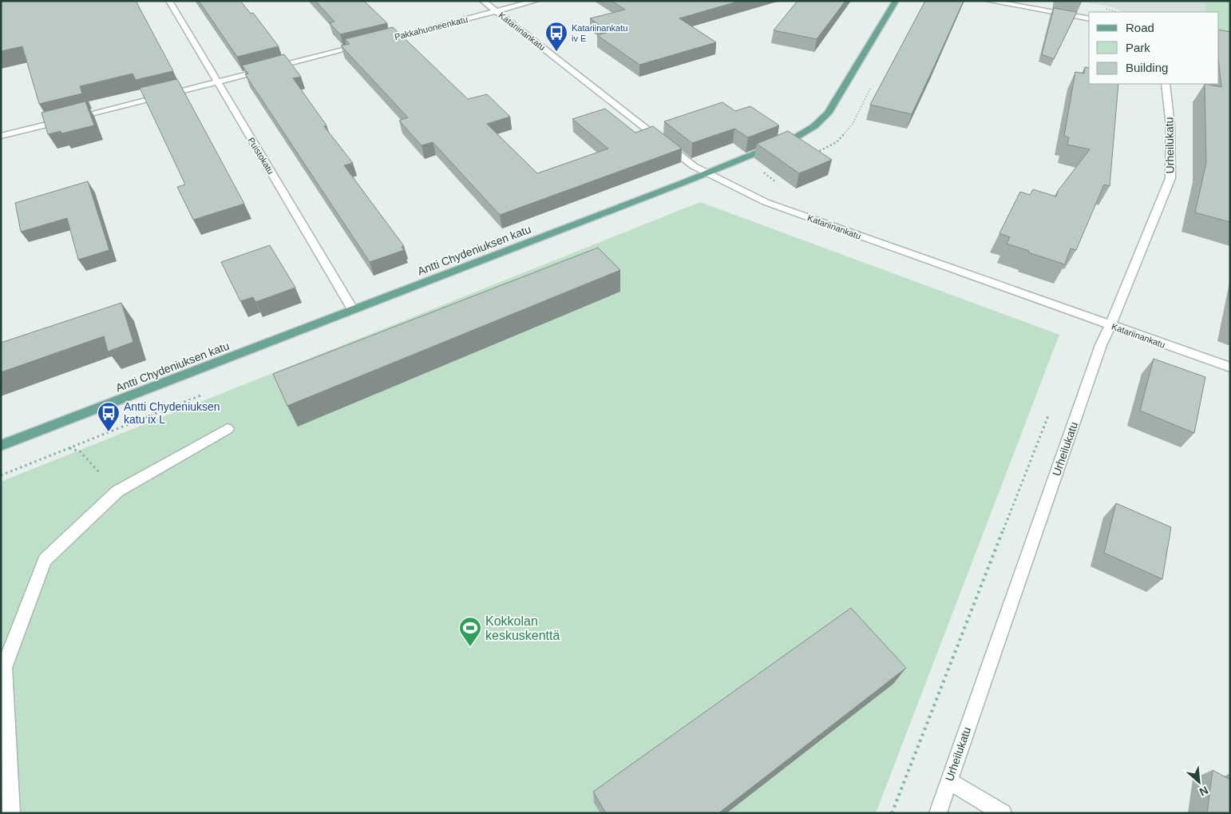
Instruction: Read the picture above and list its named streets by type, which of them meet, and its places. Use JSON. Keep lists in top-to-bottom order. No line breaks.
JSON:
{"streets":{"main road":["Antti Chydeniuksen katu"],"street":["Pakkahuoneenkatu","Katariinankatu","Urheilukatu","Puistokatu"]},"crossings":[["Pakkahuoneenkatu","Katariinankatu"],["Katariinankatu","Urheilukatu"],["Katariinankatu","Antti Chydeniuksen katu"],["Puistokatu","Antti Chydeniuksen katu"]],"places":{"bus stop":["Katariinankatu iv E","Antti Chydeniuksen katu ix L"],"sports":["Kokkolan keskuskenttä"]},"legend":["Road","Park","Building"],"north":"bottom right"}
